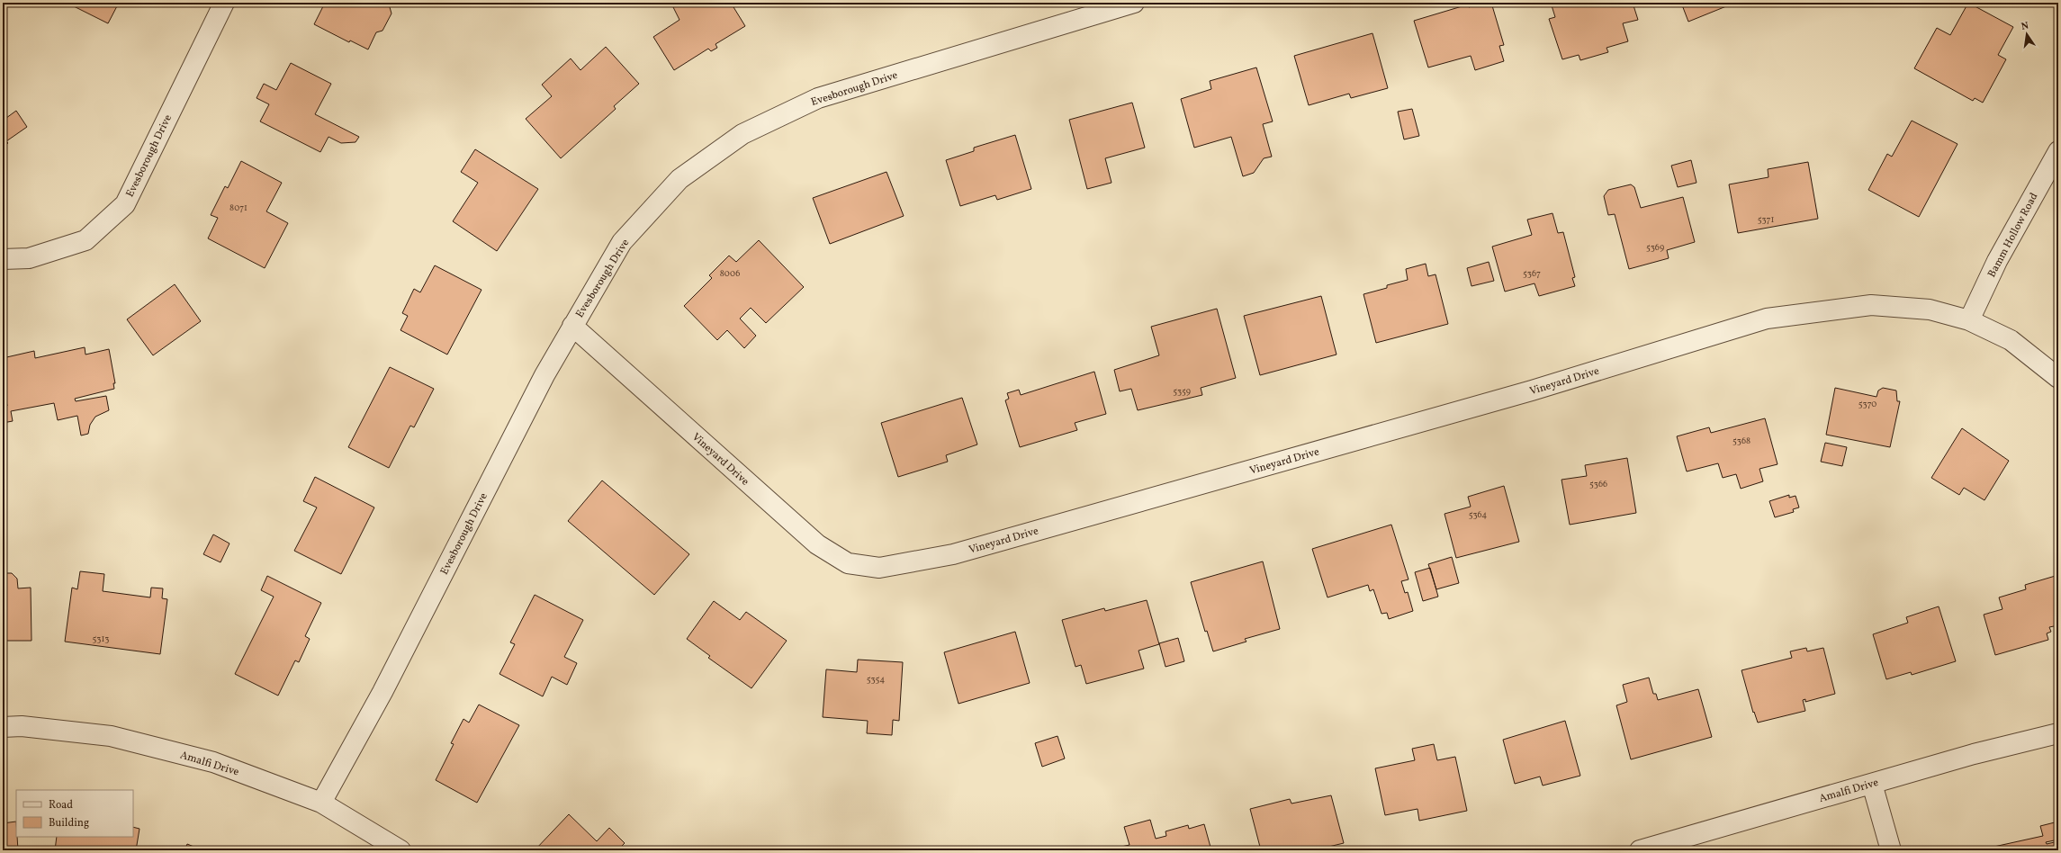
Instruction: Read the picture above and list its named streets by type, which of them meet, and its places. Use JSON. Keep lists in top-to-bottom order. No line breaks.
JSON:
{"streets":{"street":["Evesborough Drive","Bamm Hollow Road","Vineyard Drive","Amalfi Drive"]},"crossings":[["Evesborough Drive","Vineyard Drive"],["Evesborough Drive","Amalfi Drive"],["Bamm Hollow Road","Vineyard Drive"]],"house_numbers":["8071","5371","5369","8006","5367","5359","5370","5368","5366","5364","5313","5354"],"legend":["Road","Building"],"north":"top"}
